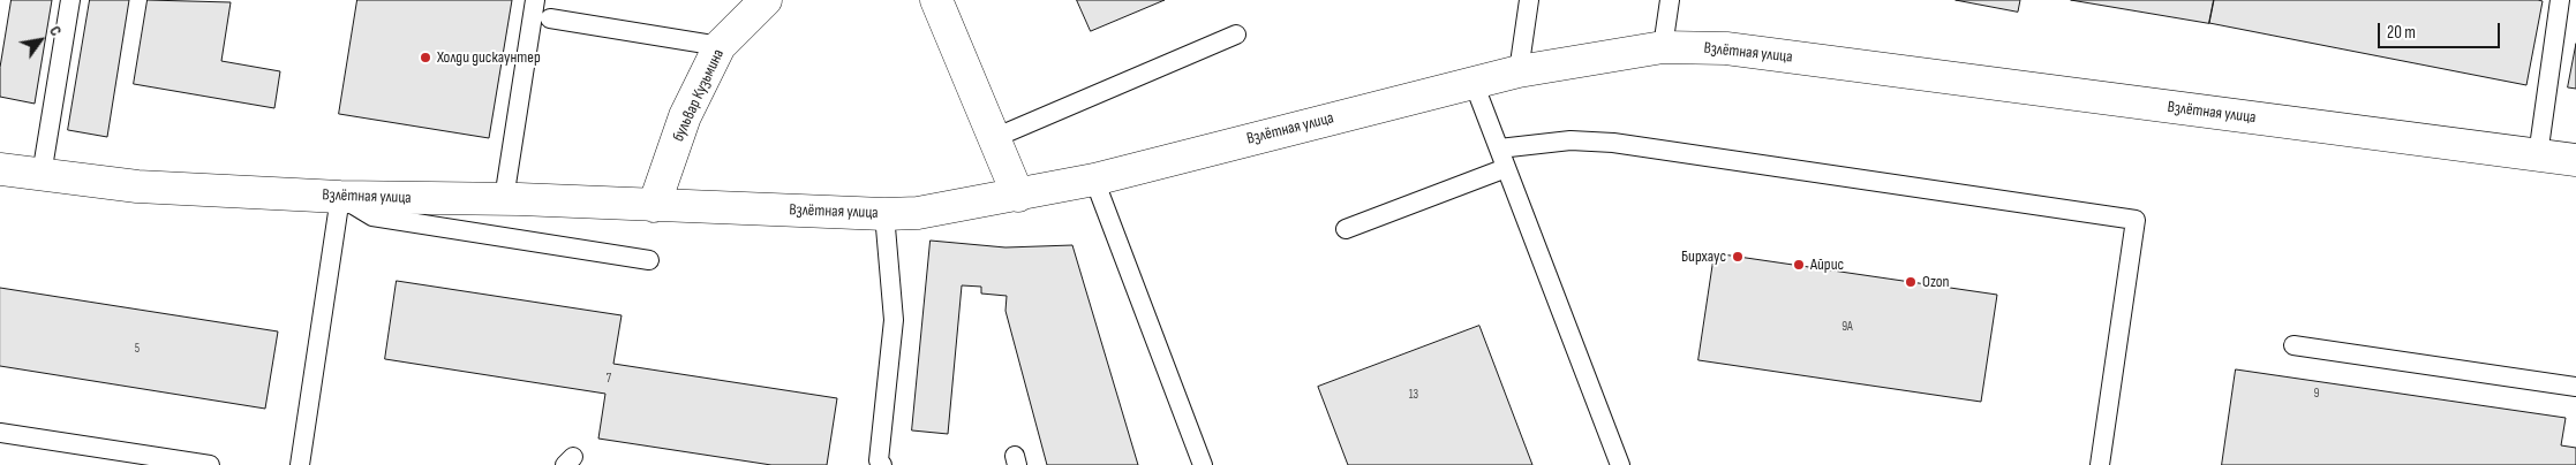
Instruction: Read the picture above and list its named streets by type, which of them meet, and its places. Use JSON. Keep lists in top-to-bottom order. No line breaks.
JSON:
{"streets":{"street":["Взлётная улица","бульвар Кузьмина"]},"crossings":[["Взлётная улица","бульвар Кузьмина"]],"places":["Холди дискаунтер","Бирхаус","Айрис","Ozon"],"house_numbers":["9А","5","7","9","13"],"scale_bar":"20 m","north":"top right"}
